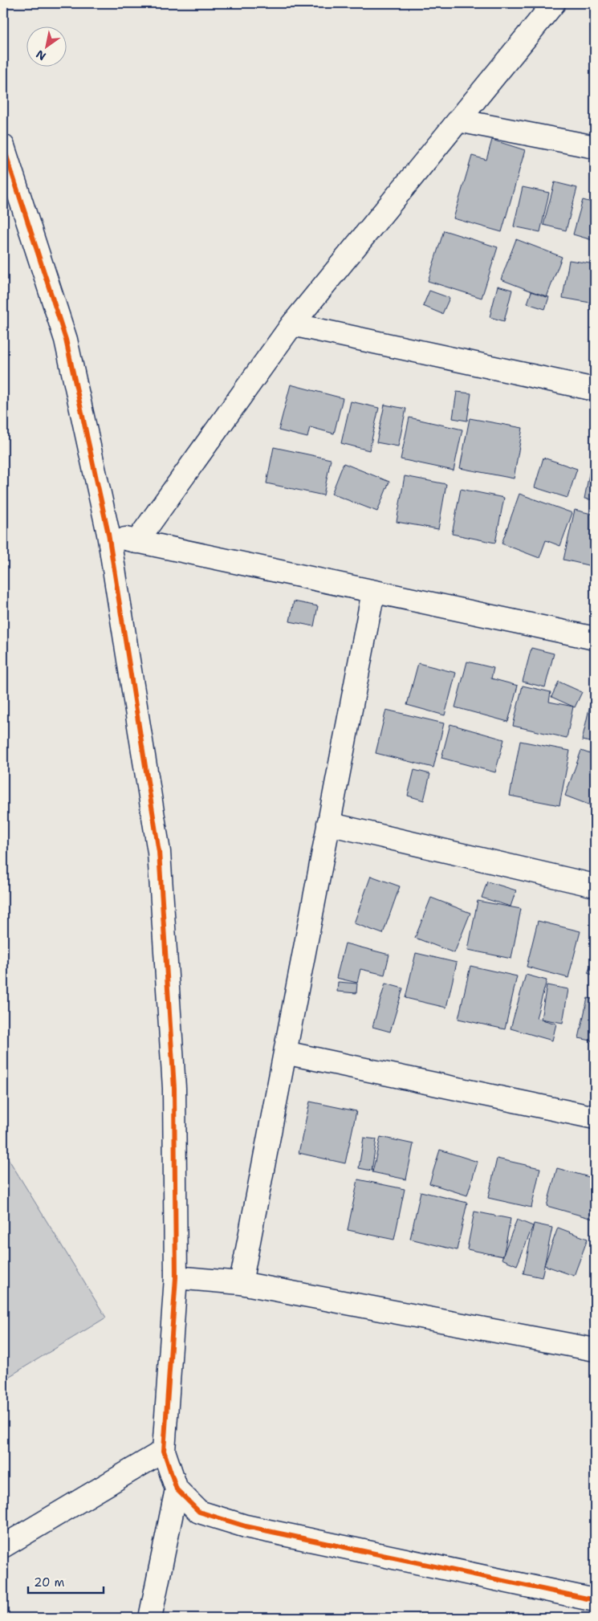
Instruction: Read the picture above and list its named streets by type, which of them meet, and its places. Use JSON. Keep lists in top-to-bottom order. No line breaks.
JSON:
{"scale_bar":"20 m","north":"bottom left"}
